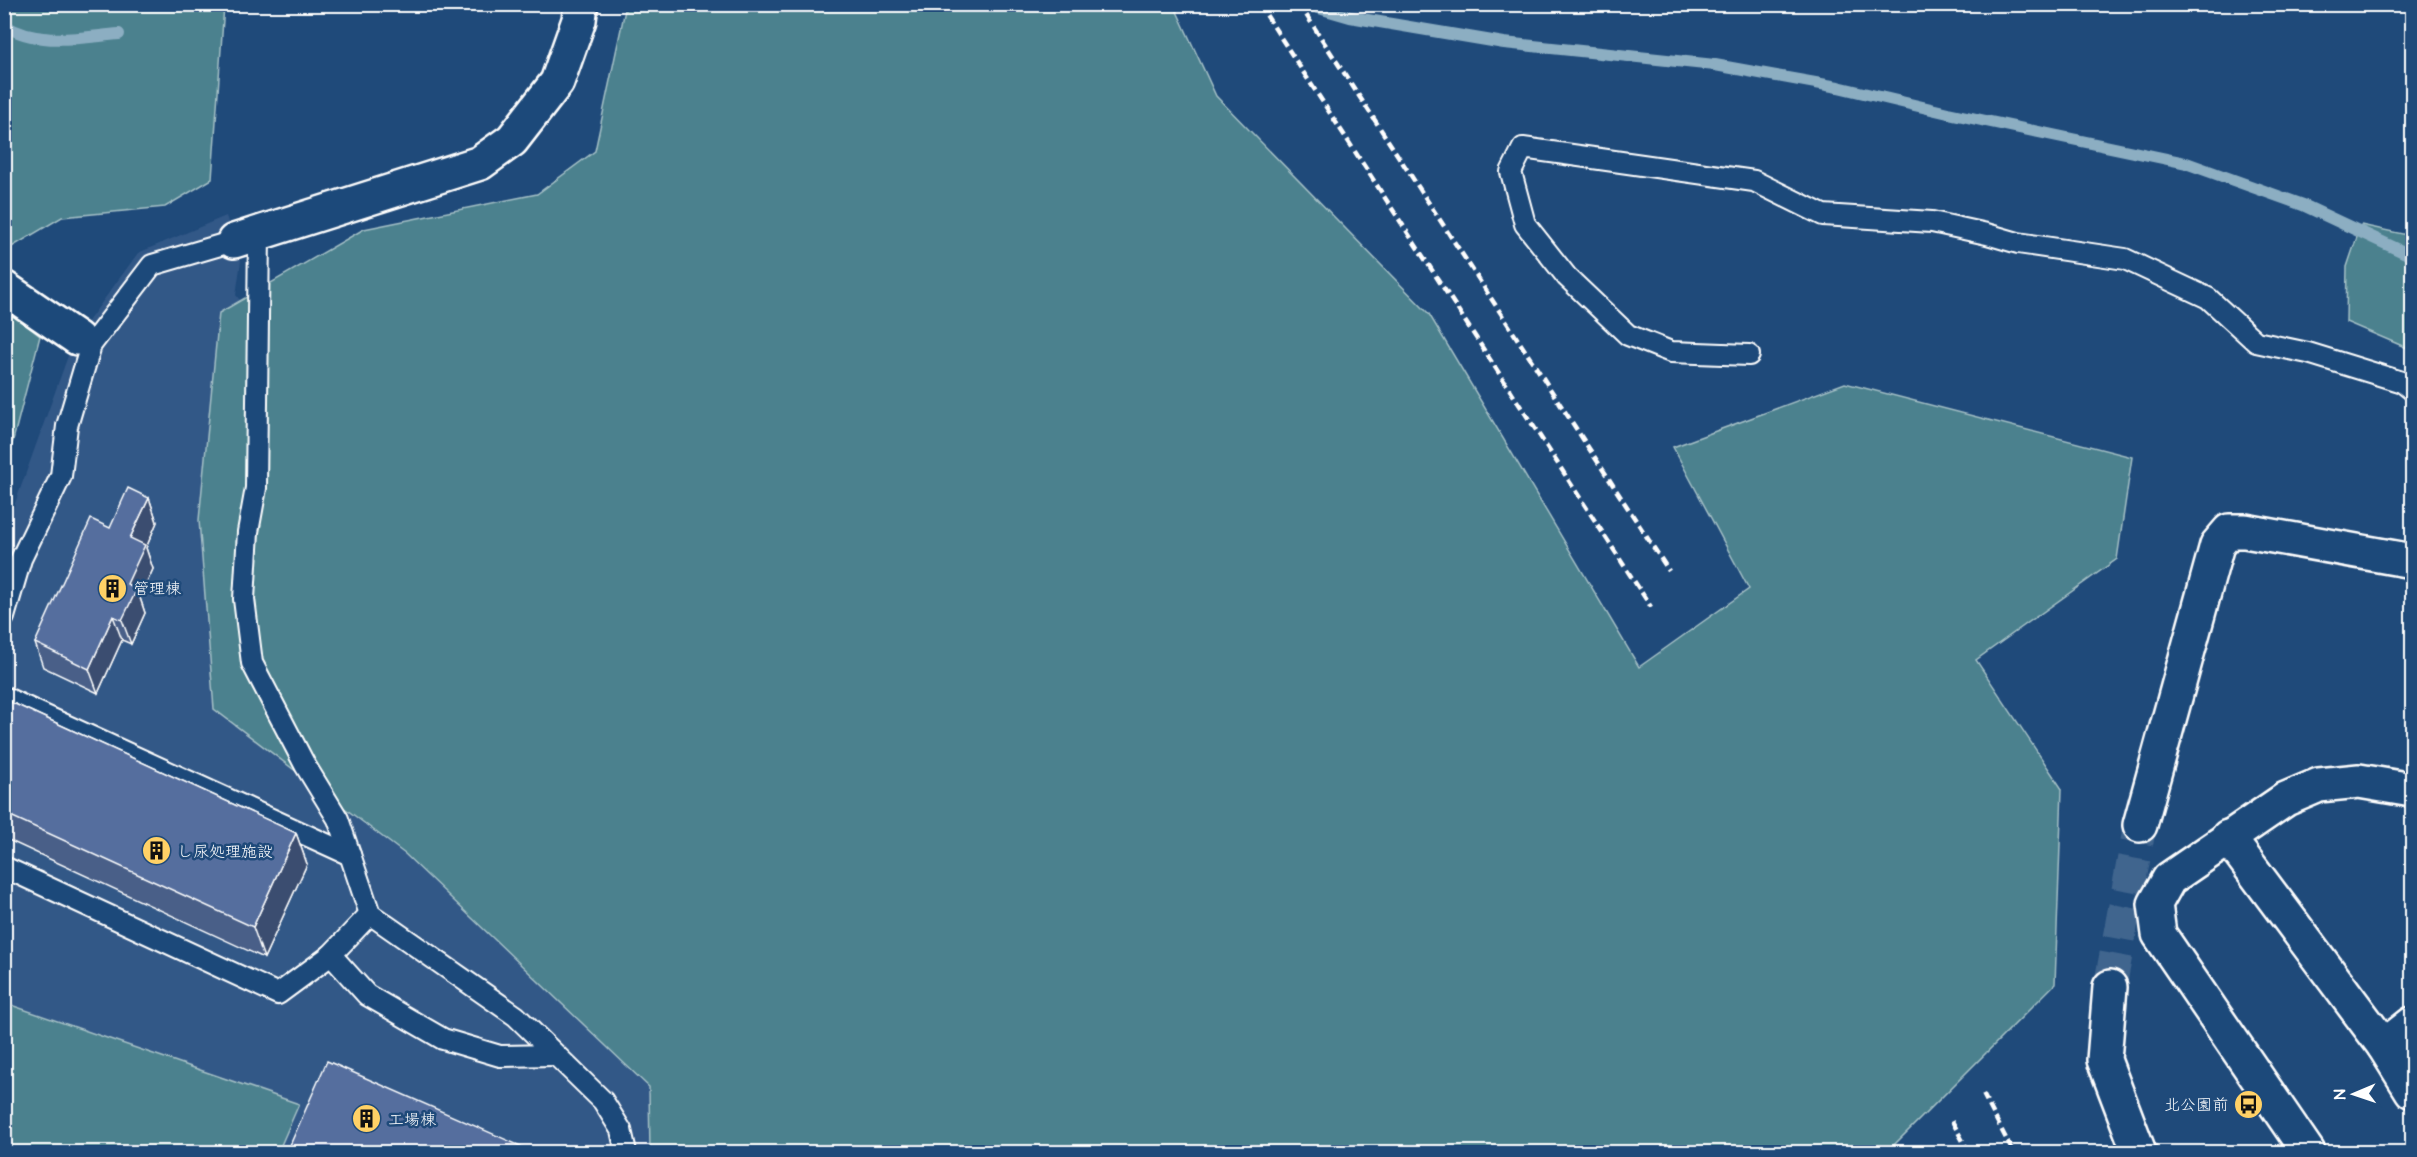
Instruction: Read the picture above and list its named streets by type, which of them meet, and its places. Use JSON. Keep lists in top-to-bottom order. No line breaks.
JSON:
{"places":{"building":["管理棟","し尿処理施設","工場棟"],"bus stop":["北公園前"]},"north":"left"}
